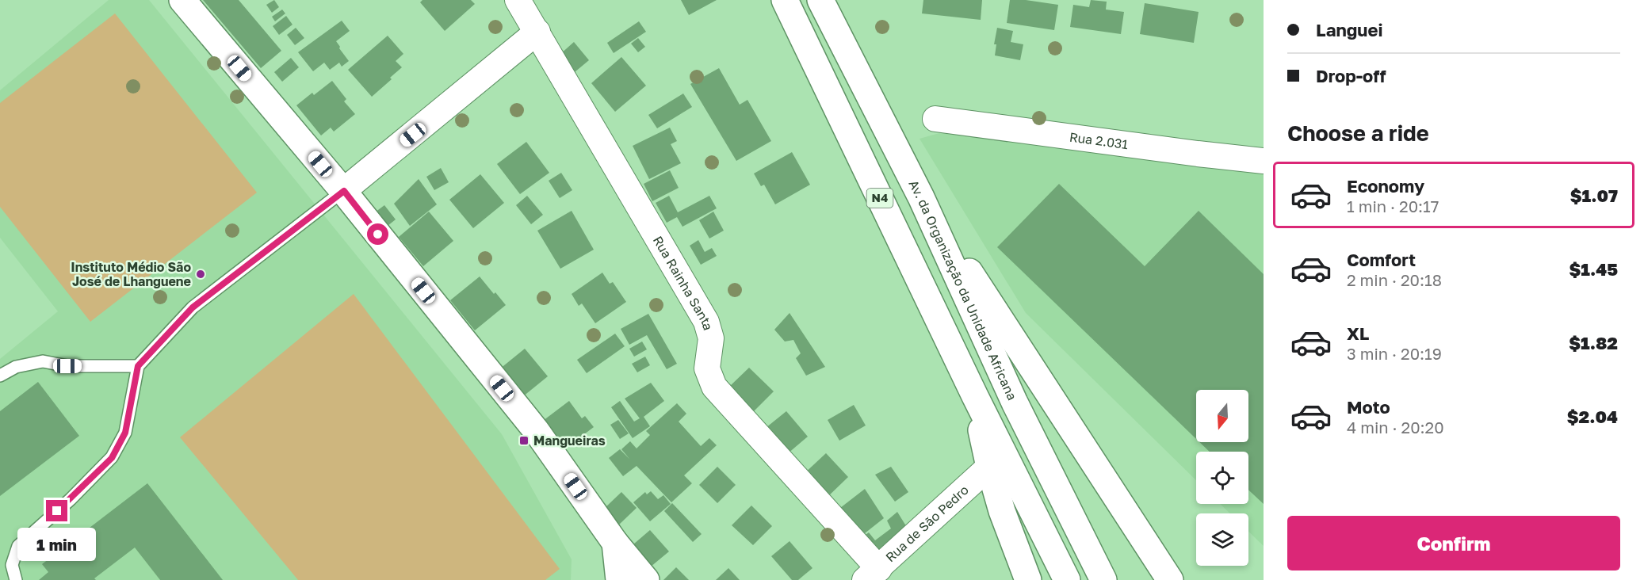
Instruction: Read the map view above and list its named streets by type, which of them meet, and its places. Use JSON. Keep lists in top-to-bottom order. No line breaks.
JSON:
{"streets":{"main road":["N4","Av. da Organização da Unidade Africana"],"street":["Rua 2.031","Rua Rainha Santa","Rua de São Pedro"]},"crossings":[["Rua Rainha Santa","Rua de São Pedro"]],"places":{"other":["Instituto Médio São José de Lhanguene"],"transit":["Mangueiras"]},"north":"bottom","page":{"banner":["Languei","Drop-off"],"heading":"Choose a ride","list":[{"name":"Economy","note":"1 min · 20:17","value":"$1.07"},{"name":"Comfort","note":"2 min · 20:18","value":"$1.45"},{"name":"XL","note":"3 min · 20:19","value":"$1.82"},{"name":"Moto","note":"4 min · 20:20","value":"$2.04"}],"buttons":"Confirm","bubble":"1 min"}}
